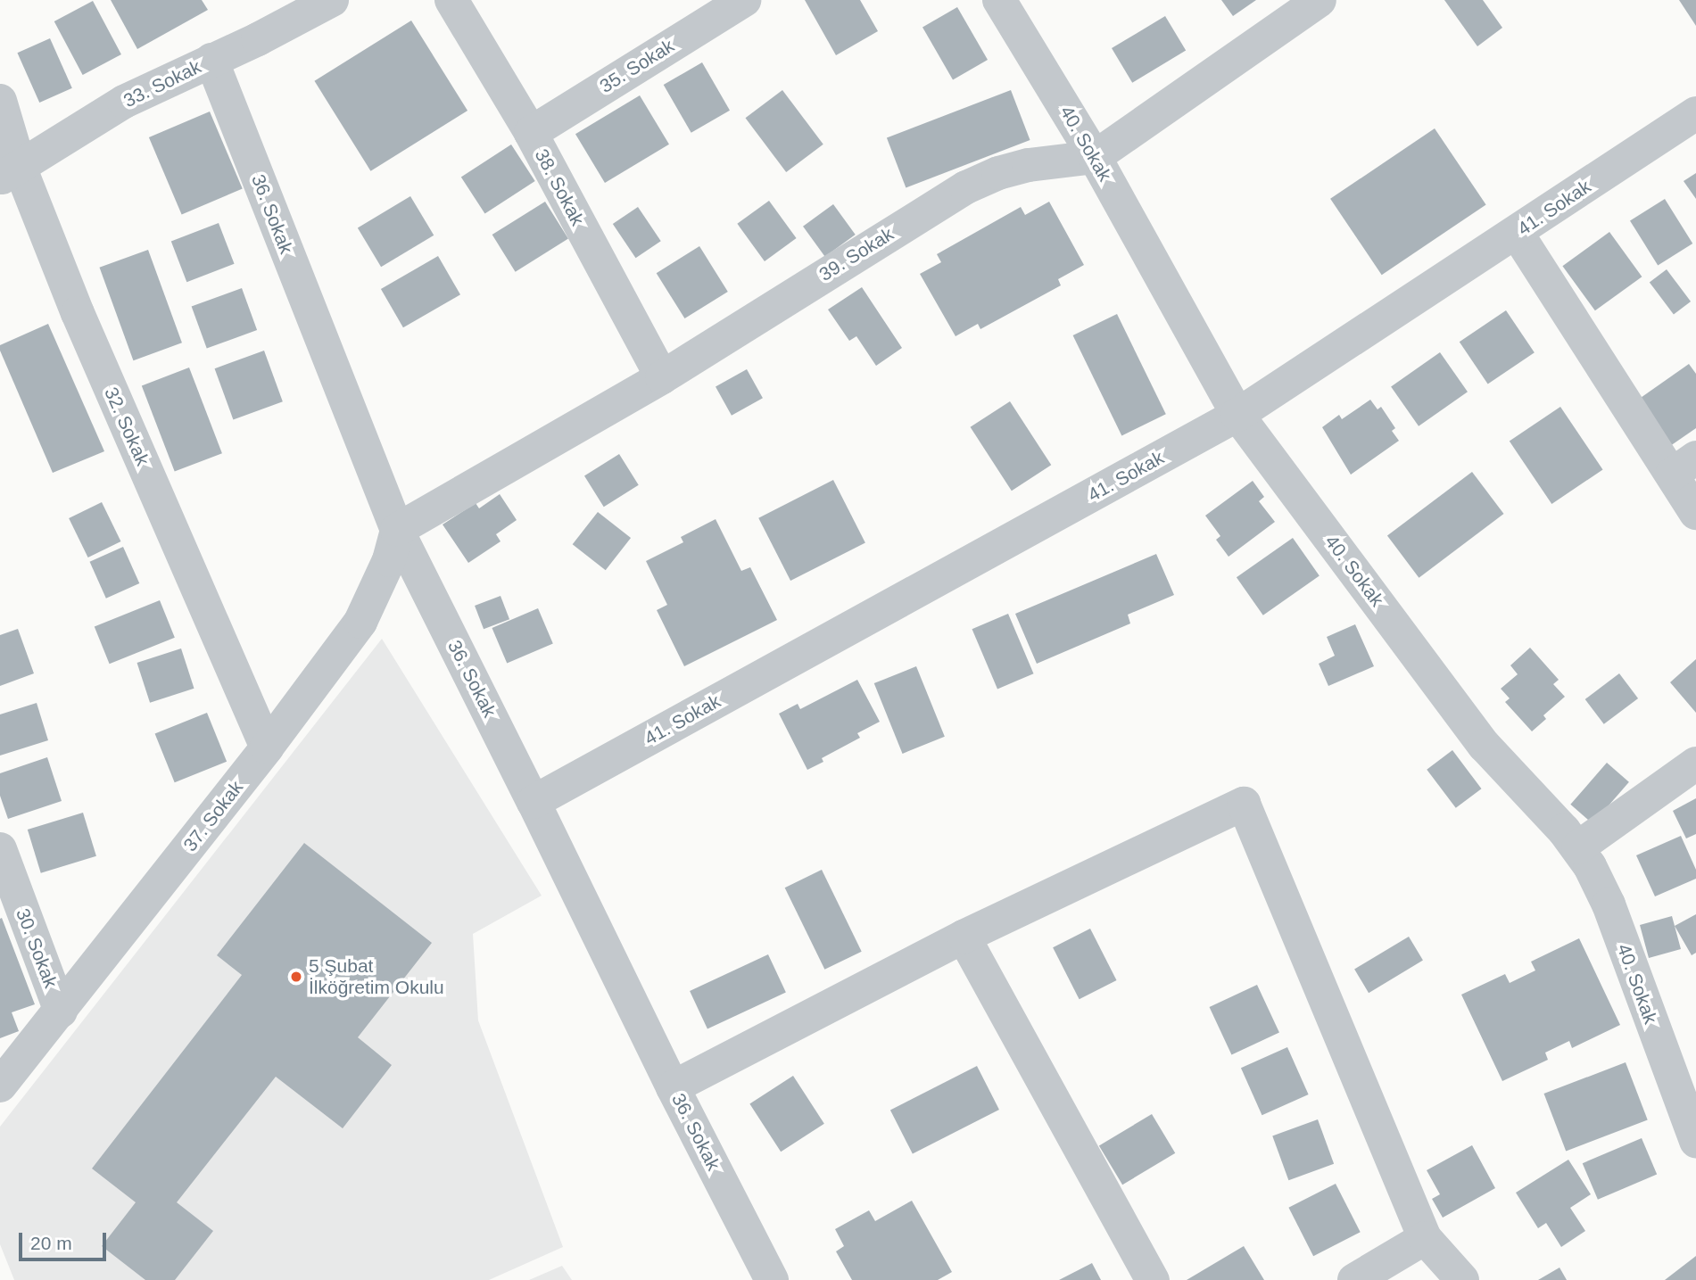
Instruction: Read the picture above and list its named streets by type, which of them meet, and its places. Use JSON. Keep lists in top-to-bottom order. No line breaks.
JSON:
{"streets":{"street":["35. Sokak","33. Sokak","40. Sokak","38. Sokak","41. Sokak","36. Sokak","39. Sokak","32. Sokak","37. Sokak","30. Sokak"]},"crossings":[["35. Sokak","38. Sokak"],["33. Sokak","36. Sokak"],["33. Sokak","32. Sokak"],["40. Sokak","41. Sokak"],["40. Sokak","39. Sokak"],["38. Sokak","39. Sokak"],["41. Sokak","36. Sokak"],["36. Sokak","39. Sokak"],["36. Sokak","37. Sokak"],["39. Sokak","37. Sokak"],["32. Sokak","37. Sokak"],["37. Sokak","30. Sokak"]],"places":["5 Şubat İlköğretim Okulu"],"scale_bar":"20 m"}
